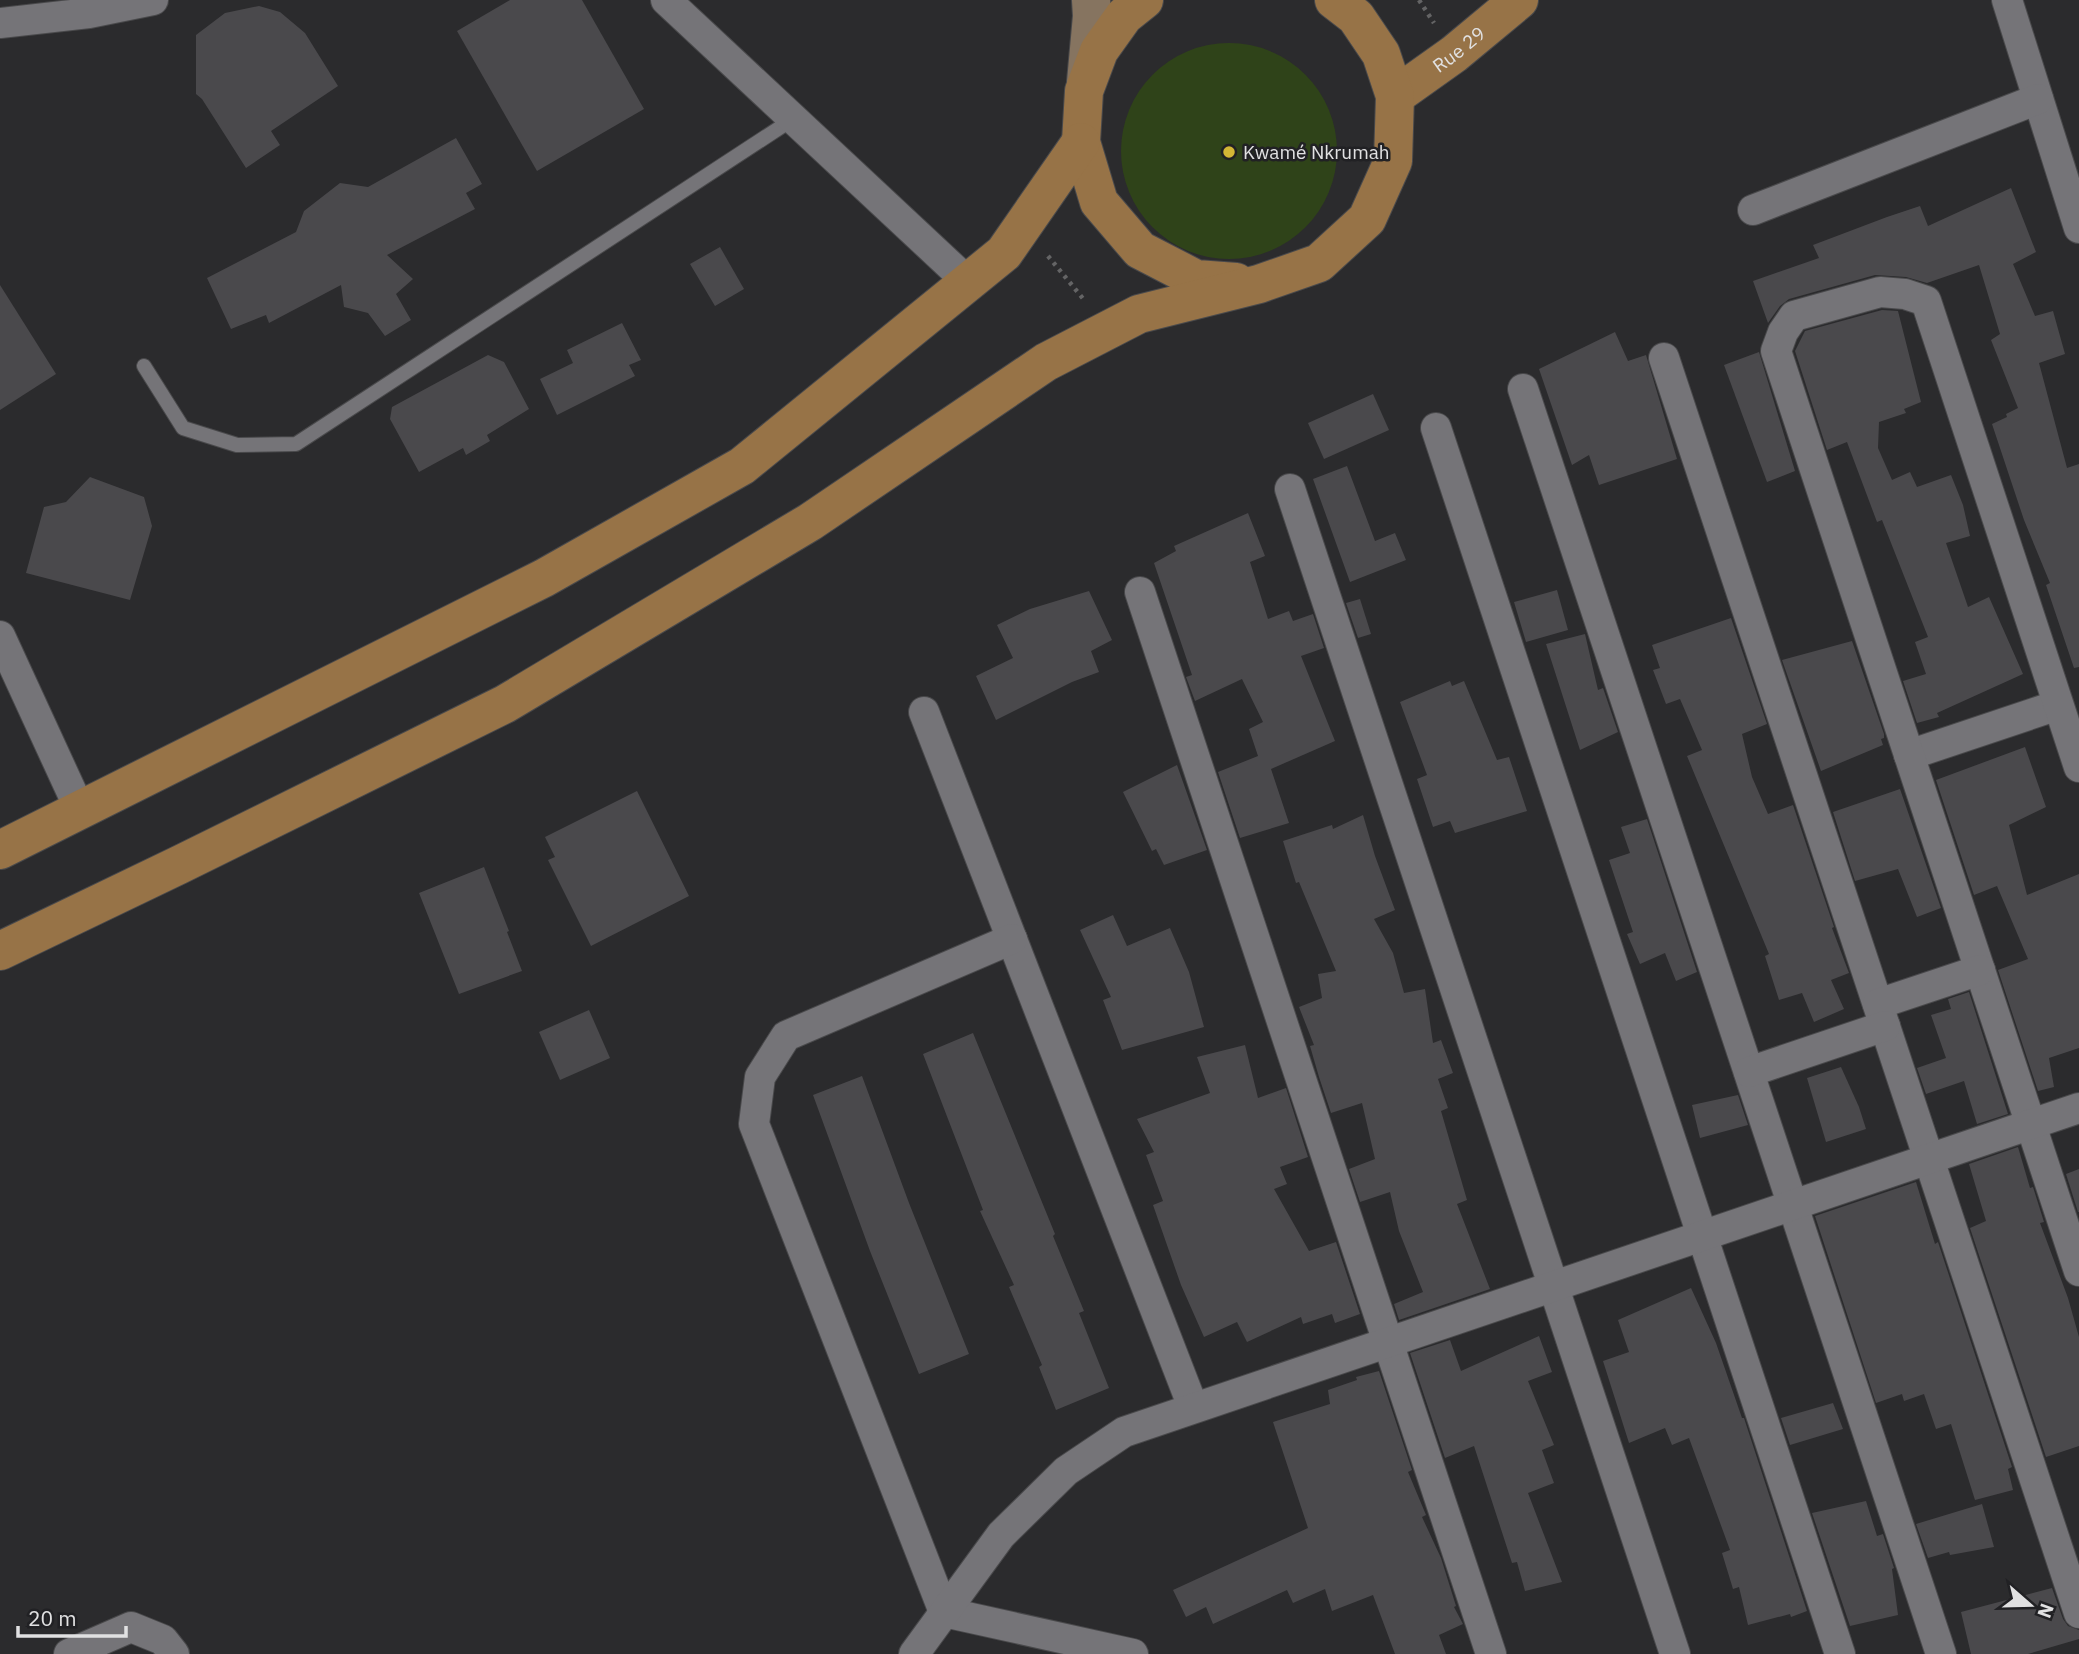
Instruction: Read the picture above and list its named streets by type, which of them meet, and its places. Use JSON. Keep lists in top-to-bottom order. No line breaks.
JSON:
{"streets":{"main road":["Rue 29"]},"places":["Kwamé Nkrumah"],"scale_bar":"20 m","north":"right"}
